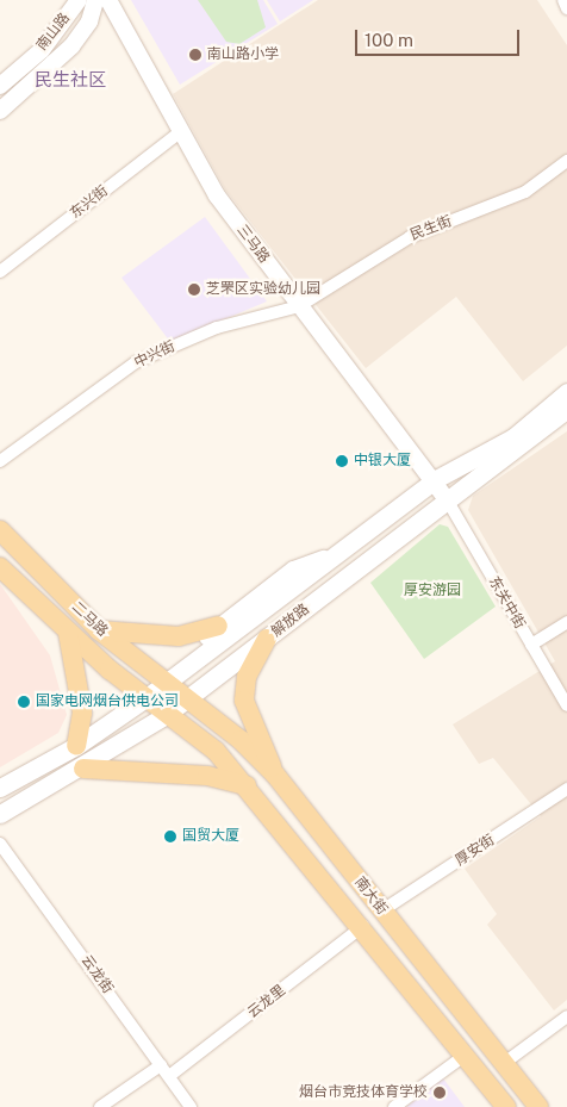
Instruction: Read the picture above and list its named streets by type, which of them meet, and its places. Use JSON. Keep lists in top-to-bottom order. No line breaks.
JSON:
{"streets":{"main road":["二马路","解放路","南大街"],"street":["南山路","东兴街","民生街","三马路","中兴街","东关中街","厚安街","云龙街","云龙里"]},"crossings":[["东兴街","三马路"],["民生街","三马路"],["民生街","中兴街"],["三马路","中兴街"],["三马路","东关中街"],["三马路","解放路"],["东关中街","解放路"],["二马路","解放路"],["二马路","南大街"],["解放路","南大街"],["厚安街","南大街"],["南大街","云龙里"],["云龙街","云龙里"]],"districts":["民生社区"],"parks":["厚安游园"],"places":["南山路小学","芝罘区实验幼儿园","中银大厦","国家电网烟台供电公司","国贸大厦","烟台市竞技体育学校"],"scale_bar":"100 m"}
